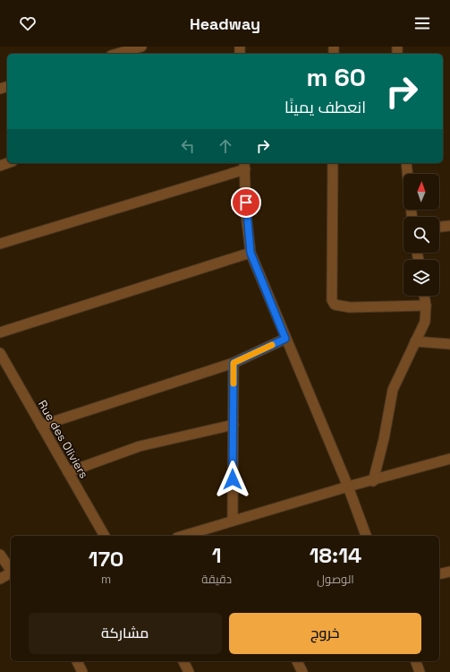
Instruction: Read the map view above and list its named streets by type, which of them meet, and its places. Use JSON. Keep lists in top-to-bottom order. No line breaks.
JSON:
{"streets":{"street":["Rue des Oliviers"]},"north":"top","page":{"header":"Headway","turn":["60 m","انعطف يمينًا"],"eta":["18:14","الوصول","1","دقيقة","170","m"],"buttons":["خروج","مشاركة"]}}
